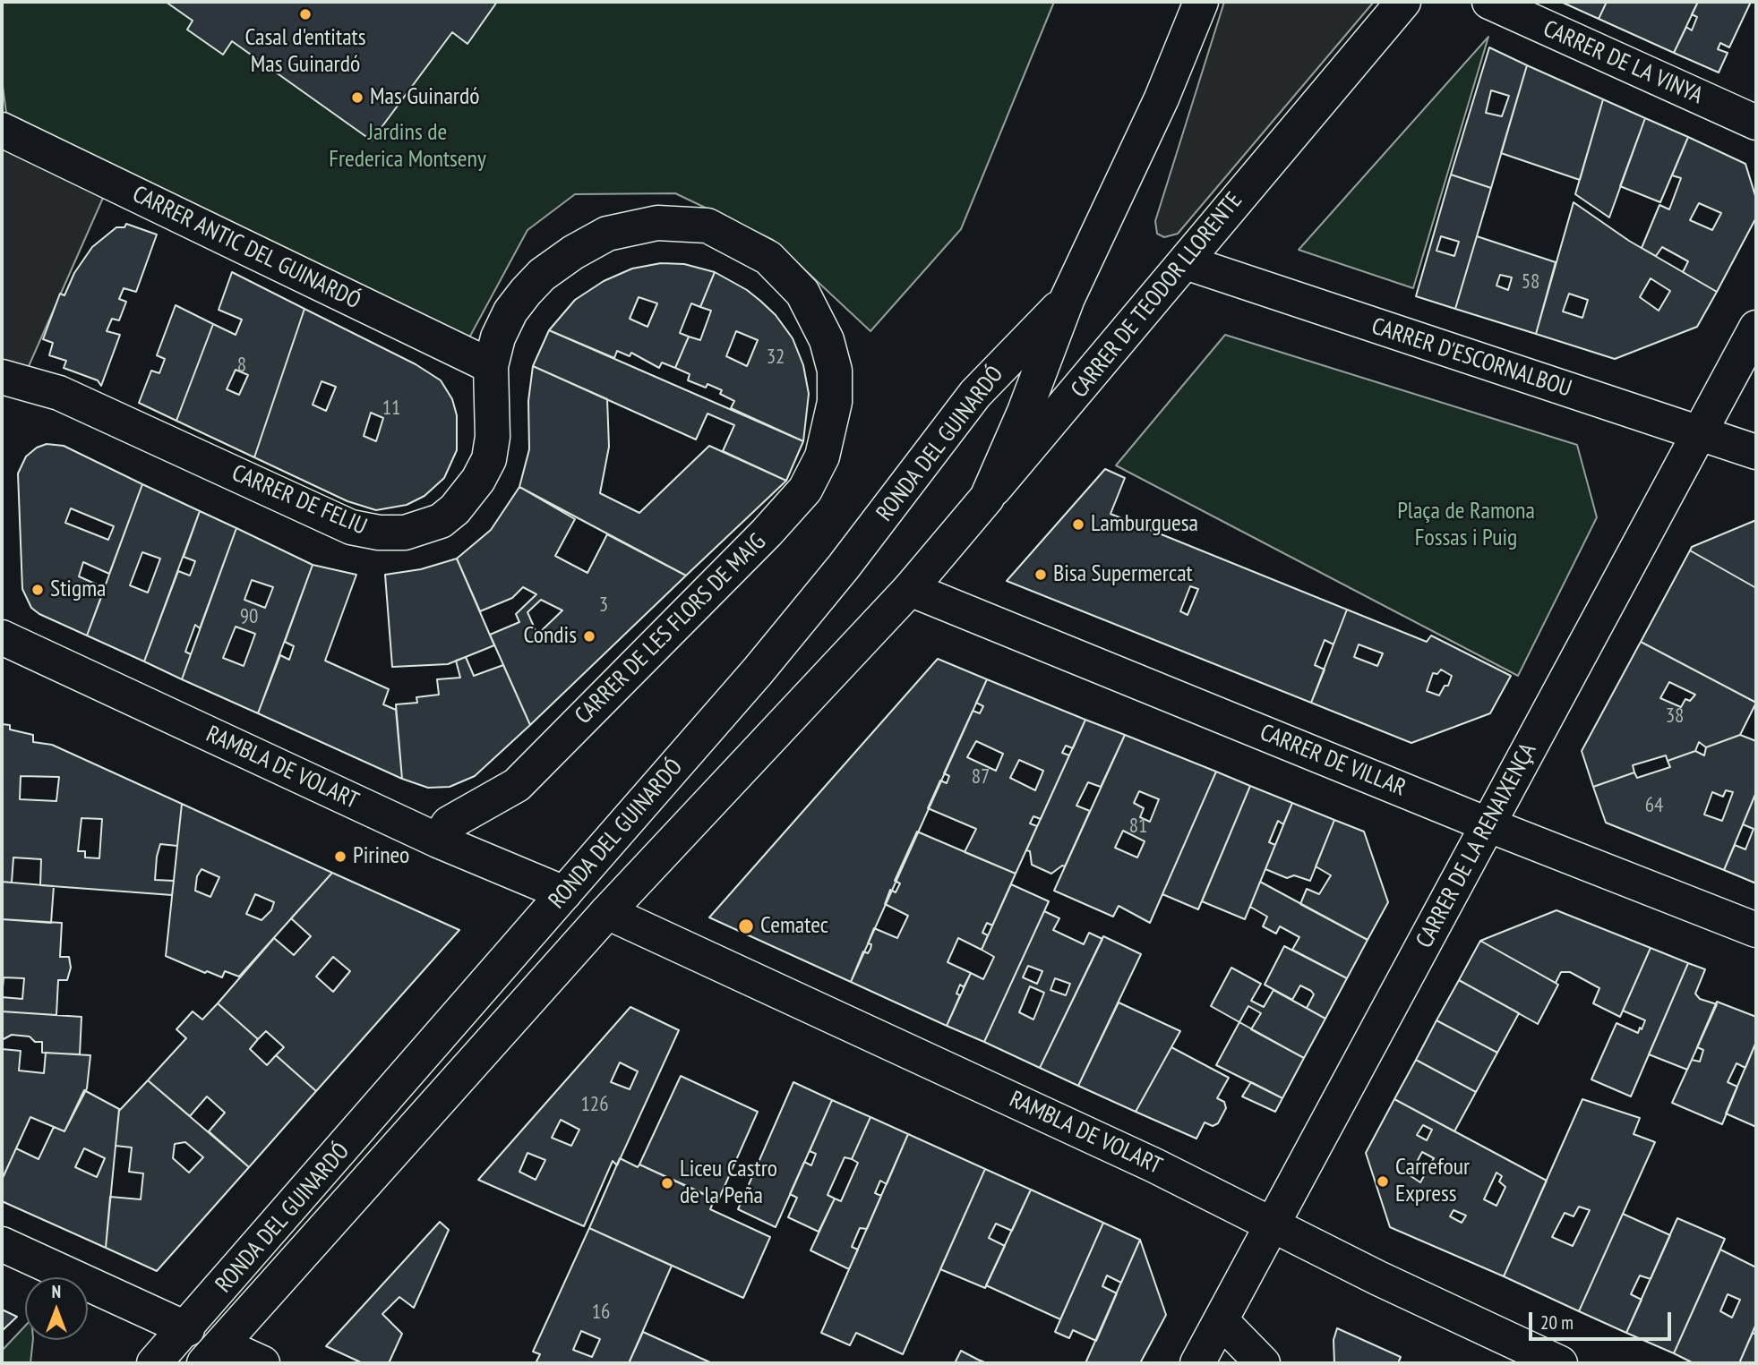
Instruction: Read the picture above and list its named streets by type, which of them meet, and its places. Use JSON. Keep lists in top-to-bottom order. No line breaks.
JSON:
{"streets":{"street":["CARRER DE LA VINYA","CARRER ANTIC DEL GUINARDÓ","CARRER DE TEODOR LLORENTE","CARRER D'ESCORNALBOU","RONDA DEL GUINARDÓ","CARRER DE FELIU","CARRER DE LES FLORS DE MAIG","CARRER DE VILLAR","RAMBLA DE VOLART","CARRER DE LA RENAIXENÇA"]},"crossings":[["CARRER ANTIC DEL GUINARDÓ","CARRER DE FELIU"],["CARRER DE TEODOR LLORENTE","CARRER D'ESCORNALBOU"],["CARRER DE TEODOR LLORENTE","RONDA DEL GUINARDÓ"],["CARRER DE TEODOR LLORENTE","CARRER DE VILLAR"],["CARRER D'ESCORNALBOU","CARRER DE LA RENAIXENÇA"],["RONDA DEL GUINARDÓ","CARRER DE VILLAR"],["RONDA DEL GUINARDÓ","RAMBLA DE VOLART"],["CARRER DE FELIU","CARRER DE LES FLORS DE MAIG"],["CARRER DE LES FLORS DE MAIG","RAMBLA DE VOLART"],["CARRER DE VILLAR","CARRER DE LA RENAIXENÇA"],["RAMBLA DE VOLART","CARRER DE LA RENAIXENÇA"]],"parks":["Jardins de Frederica Montseny","Plaça de Ramona Fossas i Puig"],"places":["Casal d'entitats Mas Guinardó","Mas Guinardó","Lamburguesa","Bisa Supermercat","Stigma","Condis","Pirineo","Cematec","Carrefour Express","Liceu Castro de la Peña"],"house_numbers":["58","32","8","11","3","90","38","87","64","81","126","16"],"scale_bar":"20 m","north":"top"}
